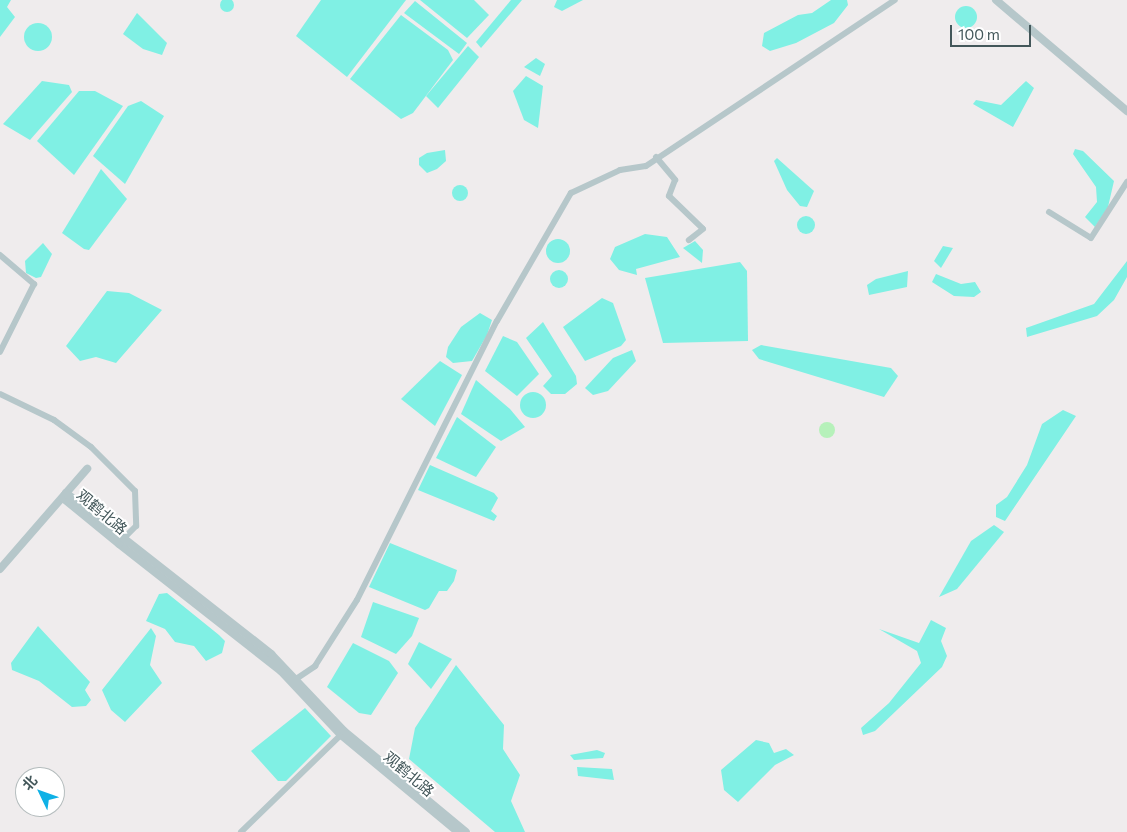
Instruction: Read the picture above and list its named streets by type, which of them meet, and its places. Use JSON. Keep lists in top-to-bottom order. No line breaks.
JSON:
{"streets":{"street":["观鹤北路"]},"scale_bar":"100 m","north":"top left"}
